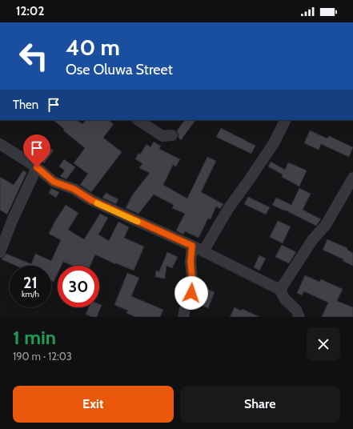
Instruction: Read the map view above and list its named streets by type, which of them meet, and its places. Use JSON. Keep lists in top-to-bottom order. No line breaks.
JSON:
{"page":{"status":"12:02","turn":["40 m","Ose Oluwa Street"],"then":"Then","speed":"21 km/h","limit":"30","heading":["1 min","190 m · 12:03"],"buttons":["Exit","Share"]}}
